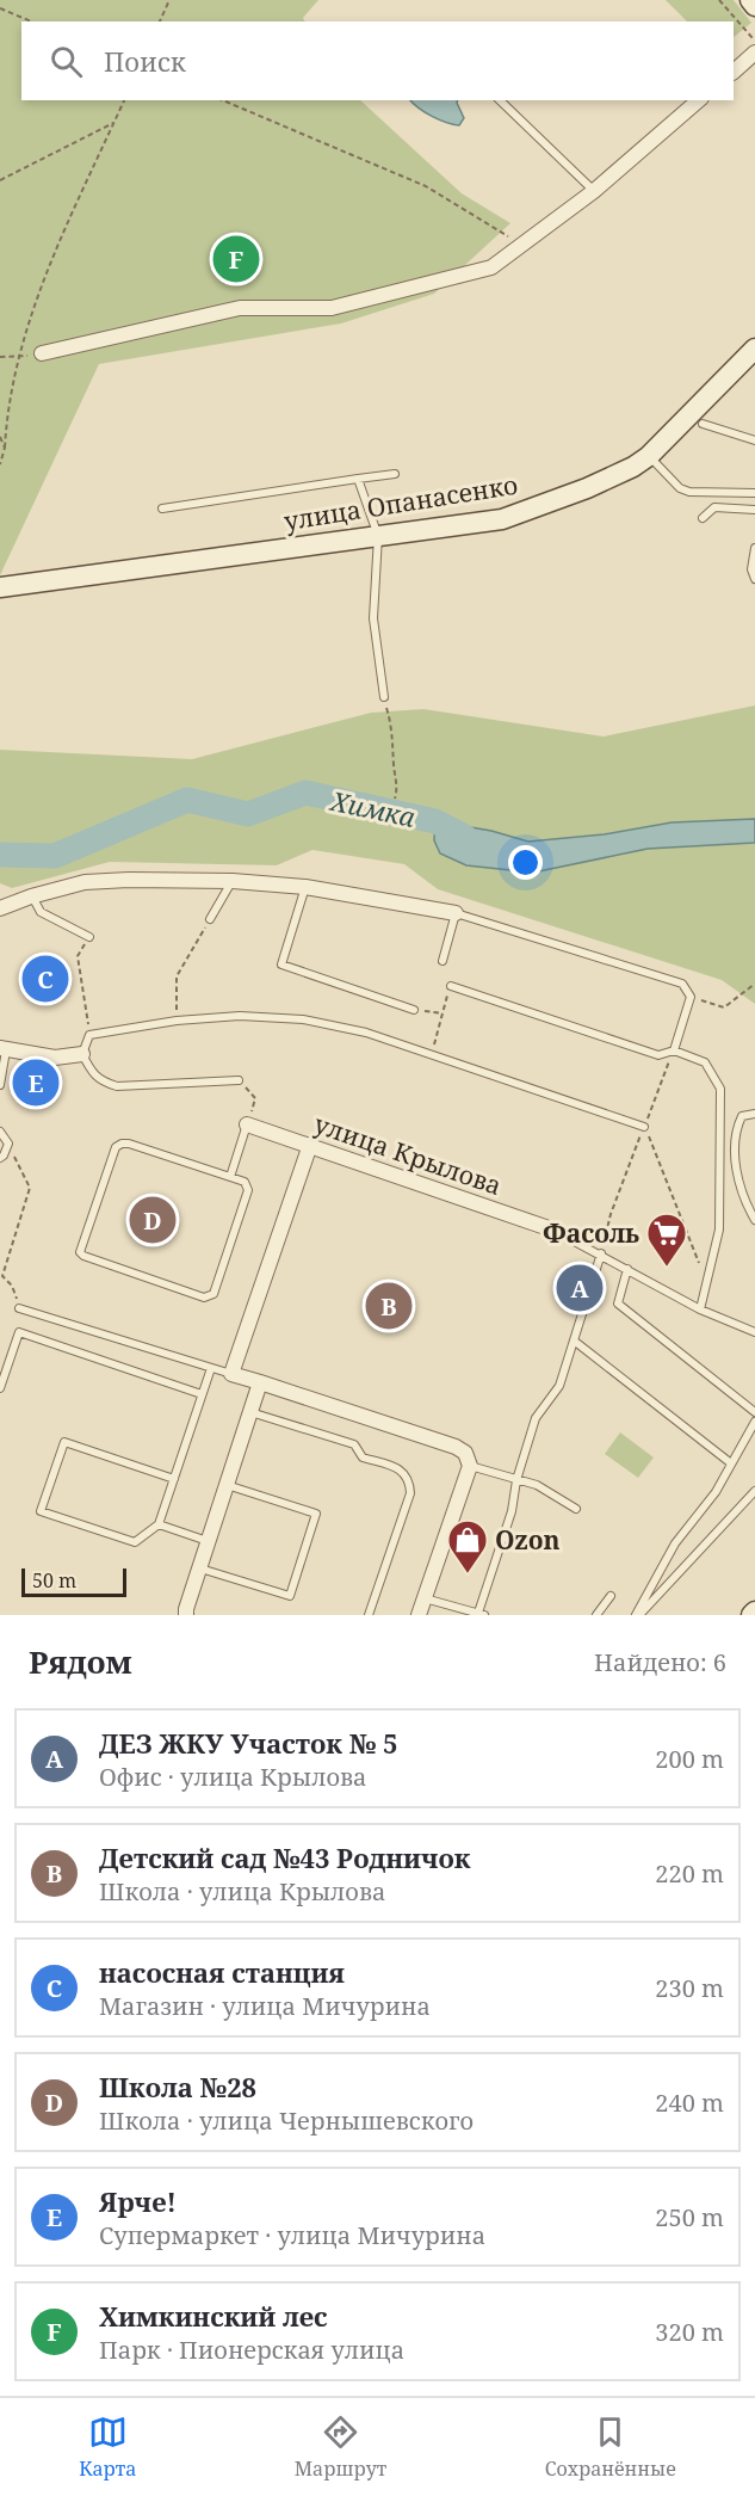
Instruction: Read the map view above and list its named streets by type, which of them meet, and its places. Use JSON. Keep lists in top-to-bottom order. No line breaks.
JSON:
{"streets":{"street":["улица Опанасенко","улица Крылова"]},"water":["Химка"],"places":{"supermarket":["Фасоль"],"shop":["Ozon"]},"scale_bar":"50 m","page":{"search":"Поиск","pins":["F","C","E","D","A","B"],"scale":"50 m","heading":["Рядом","Найдено: 6"],"list":[{"mark":"A","name":"ДЕЗ ЖКУ Участок № 5","note":"Офис · улица Крылова","value":"200 m"},{"mark":"B","name":"Детский сад №43 Родничок","note":"Школа · улица Крылова","value":"220 m"},{"mark":"C","name":"насосная станция","note":"Магазин · улица Мичурина","value":"230 m"},{"mark":"D","name":"Школа №28","note":"Школа · улица Чернышевского","value":"240 m"},{"mark":"E","name":"Ярче!","note":"Супермаркет · улица Мичурина","value":"250 m"},{"mark":"F","name":"Химкинский лес","note":"Парк · Пионерская улица","value":"320 m"}],"nav":["Карта","Маршрут","Сохранённые"]}}
